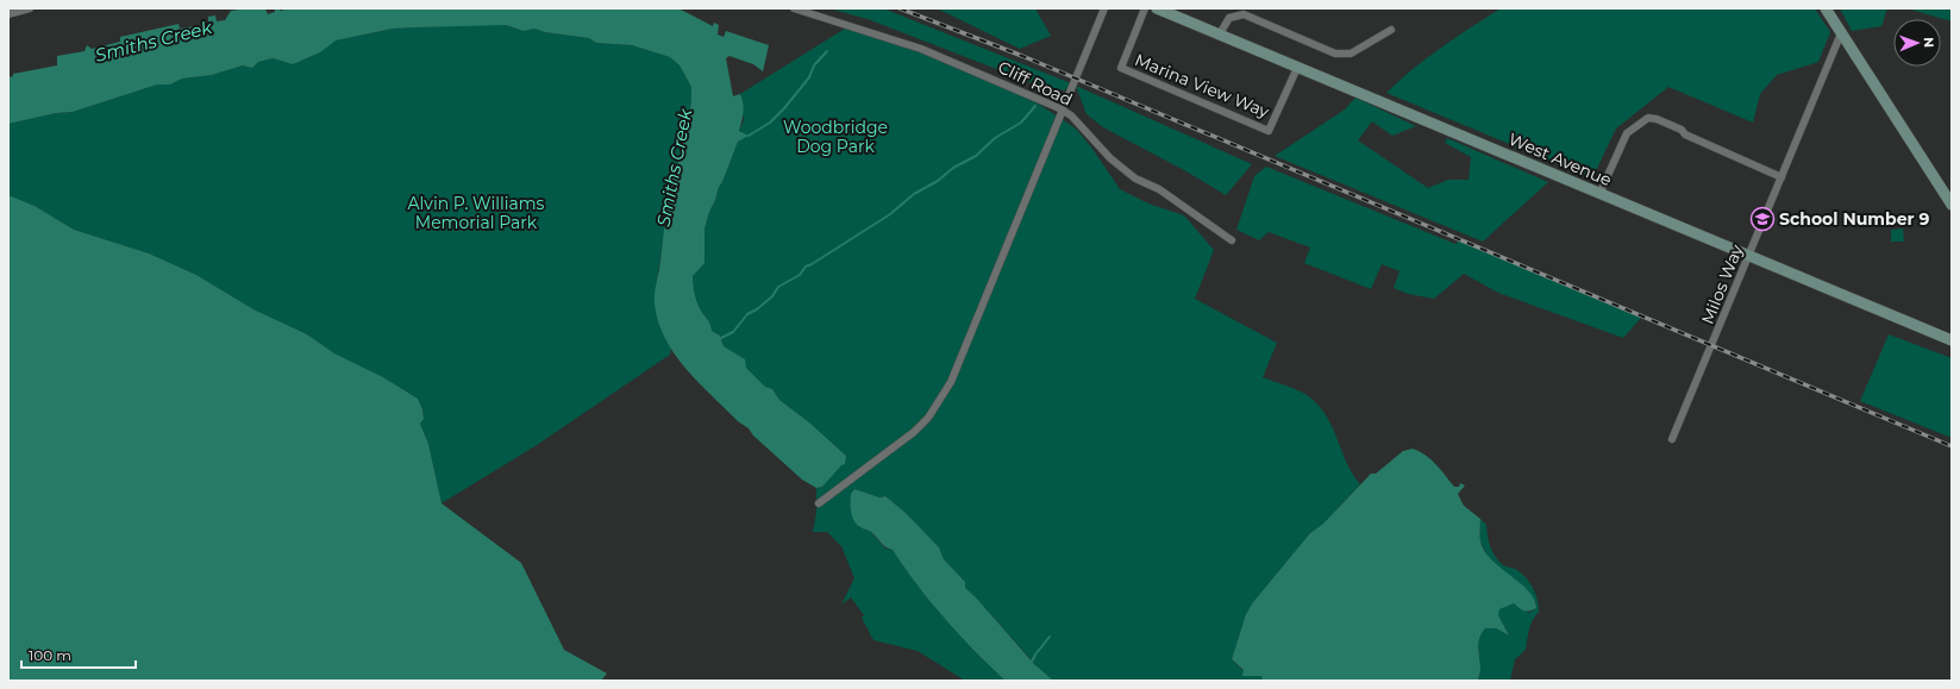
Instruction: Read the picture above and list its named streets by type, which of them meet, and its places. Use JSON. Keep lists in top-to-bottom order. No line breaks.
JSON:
{"streets":{"street":["Cliff Road","Marina View Way","West Avenue","Milos Way"]},"crossings":[["Marina View Way","West Avenue"],["West Avenue","Milos Way"]],"water":["Smiths Creek"],"parks":["Woodbridge Dog Park","Alvin P. Williams Memorial Park"],"places":{"school or university":["School Number 9"]},"scale_bar":"100 m","north":"right"}
